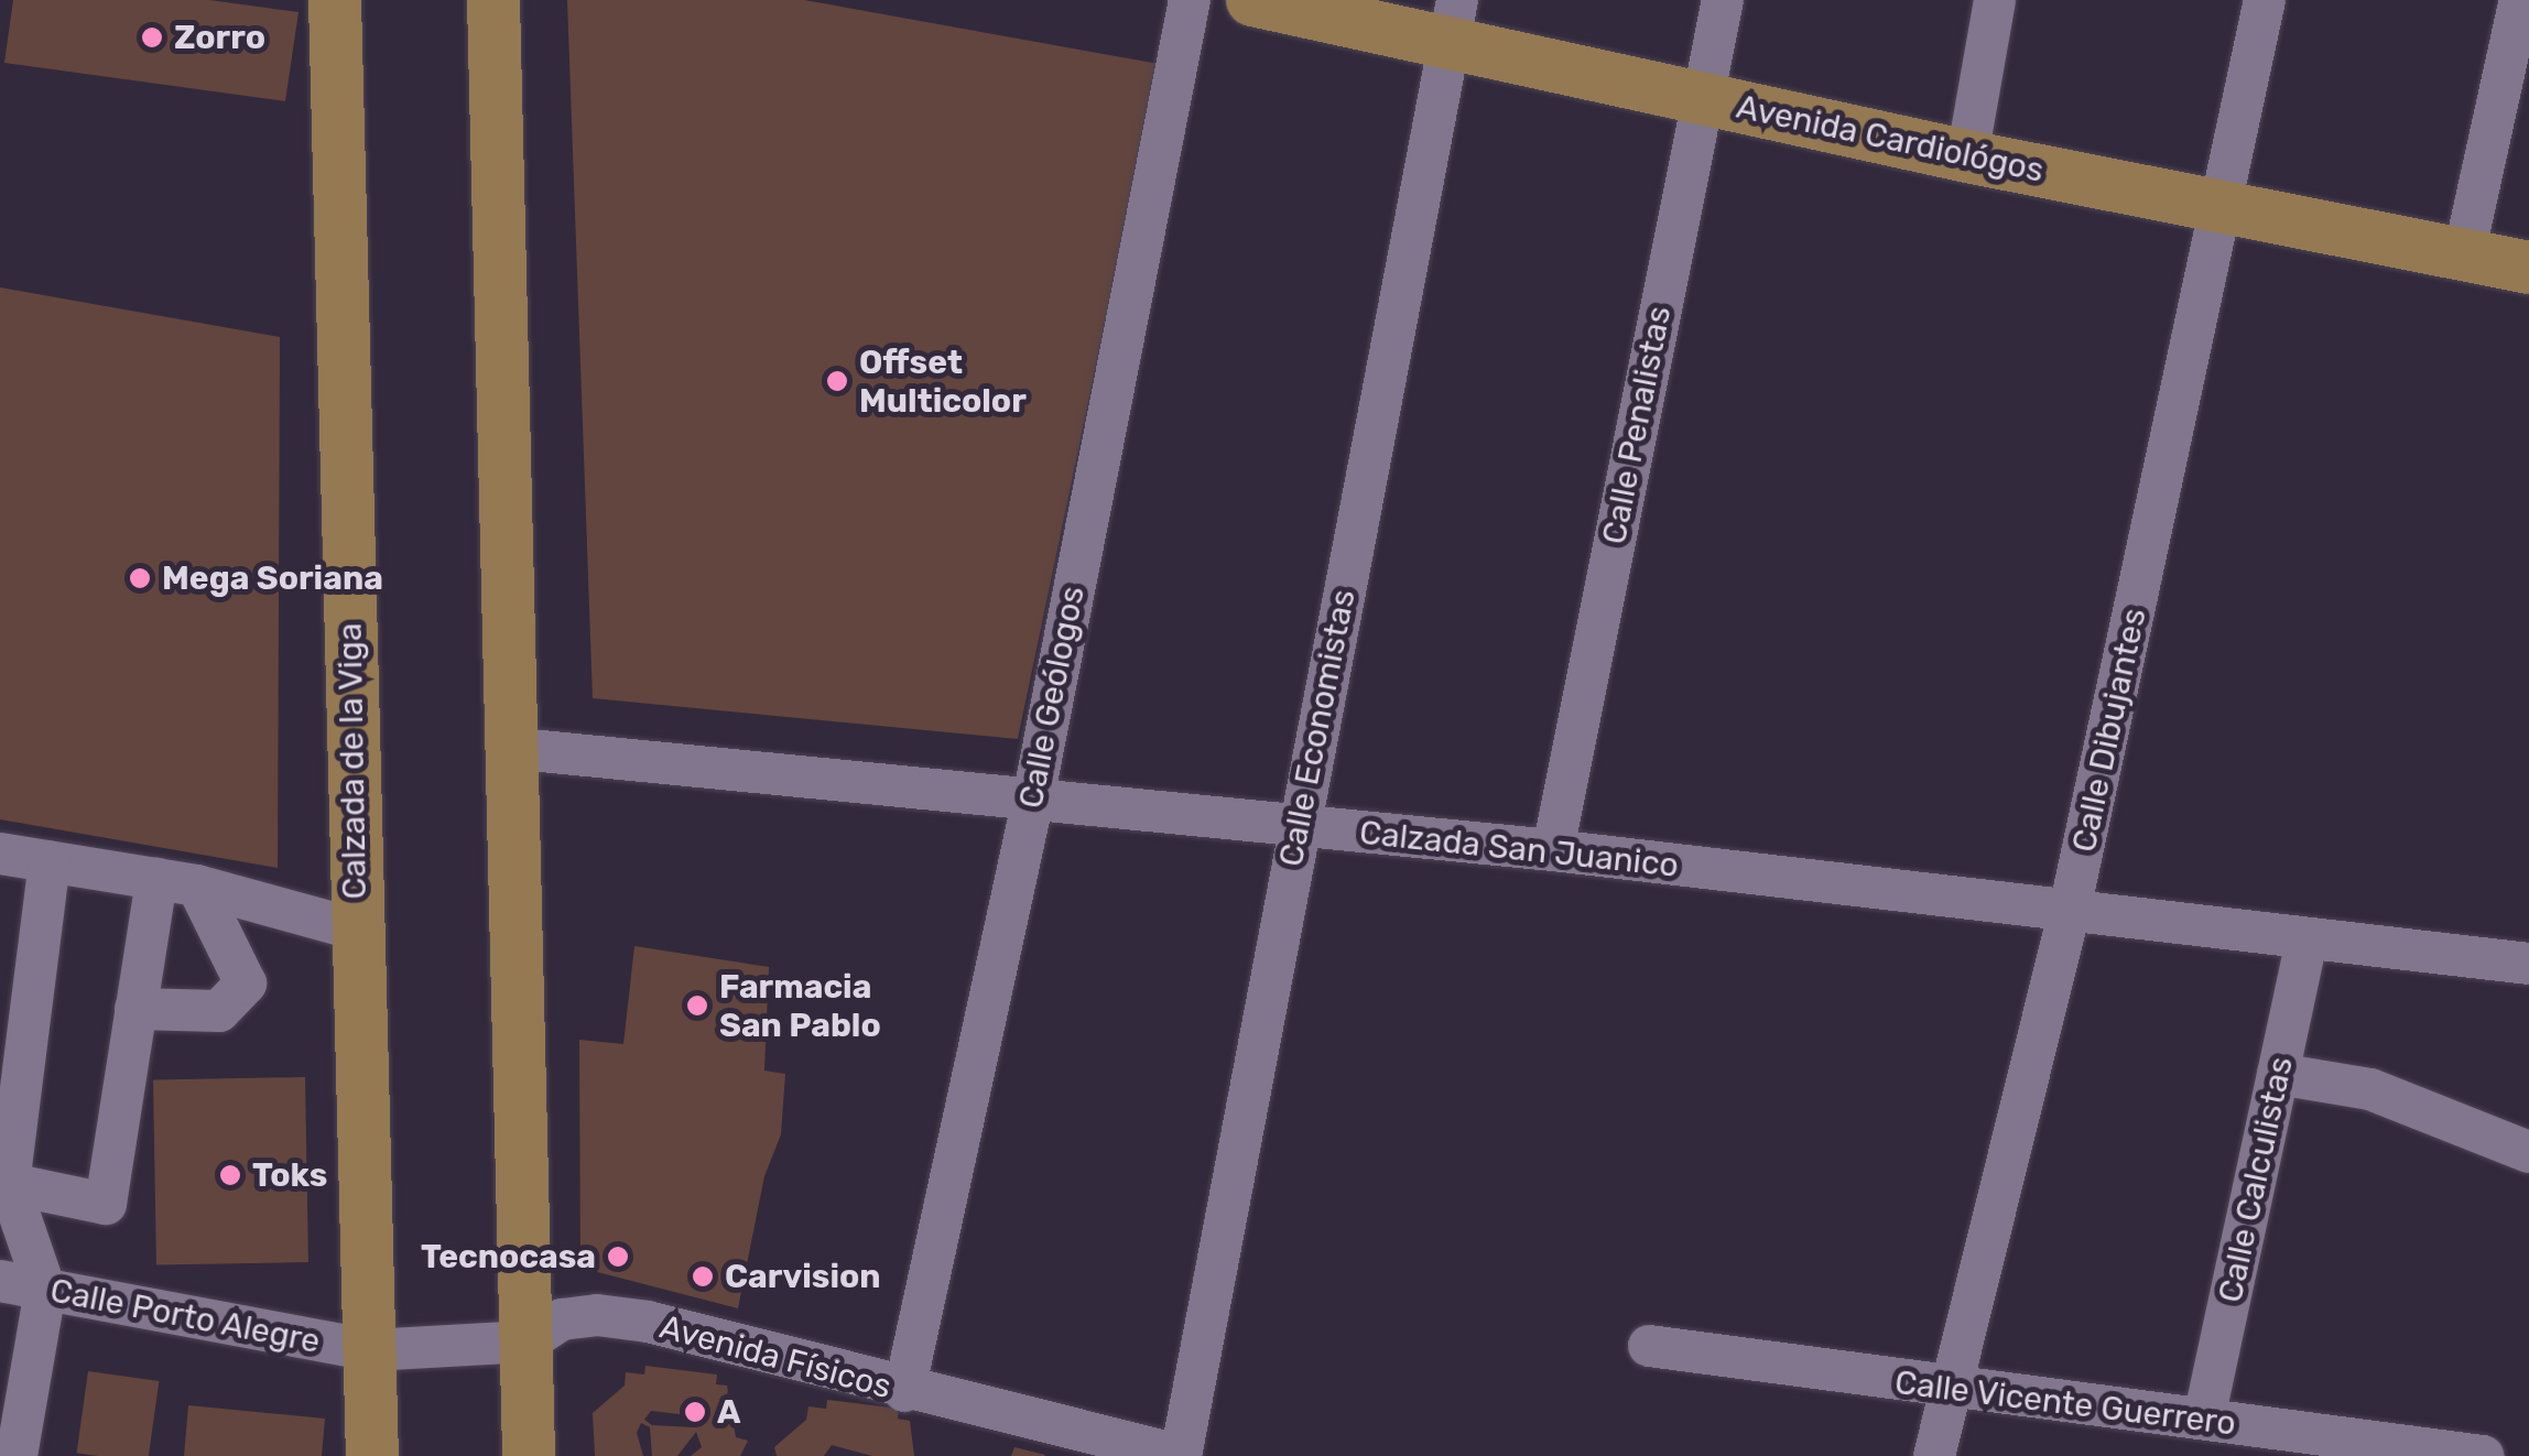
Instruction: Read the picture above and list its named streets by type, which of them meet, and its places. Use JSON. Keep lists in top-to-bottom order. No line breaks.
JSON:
{"streets":{"main road":["Avenida Cardiológos","Calzada de la Viga"],"street":["Calle Penalistas","Calle Geólogos","Calle Economistas","Calle Dibujantes","Calzada San Juanico","Calle Calculistas","Calle Porto Alegre","Avenida Físicos","Calle Vicente Guerrero"]},"crossings":[["Avenida Cardiológos","Calle Penalistas"],["Avenida Cardiológos","Calle Economistas"],["Avenida Cardiológos","Calle Dibujantes"],["Calle Penalistas","Calzada San Juanico"],["Calle Geólogos","Calzada San Juanico"],["Calle Geólogos","Avenida Físicos"],["Calle Economistas","Calzada San Juanico"],["Calle Economistas","Avenida Físicos"],["Calle Dibujantes","Calzada San Juanico"],["Calle Dibujantes","Calle Vicente Guerrero"],["Calzada de la Viga","Calle Porto Alegre"],["Calzada de la Viga","Avenida Físicos"],["Calzada San Juanico","Calle Calculistas"],["Calle Calculistas","Calle Vicente Guerrero"],["Calle Porto Alegre","Avenida Físicos"]],"places":["Zorro","Offset Multicolor","Mega Soriana","Farmacia San Pablo","Toks","Tecnocasa","Carvision","A"]}
